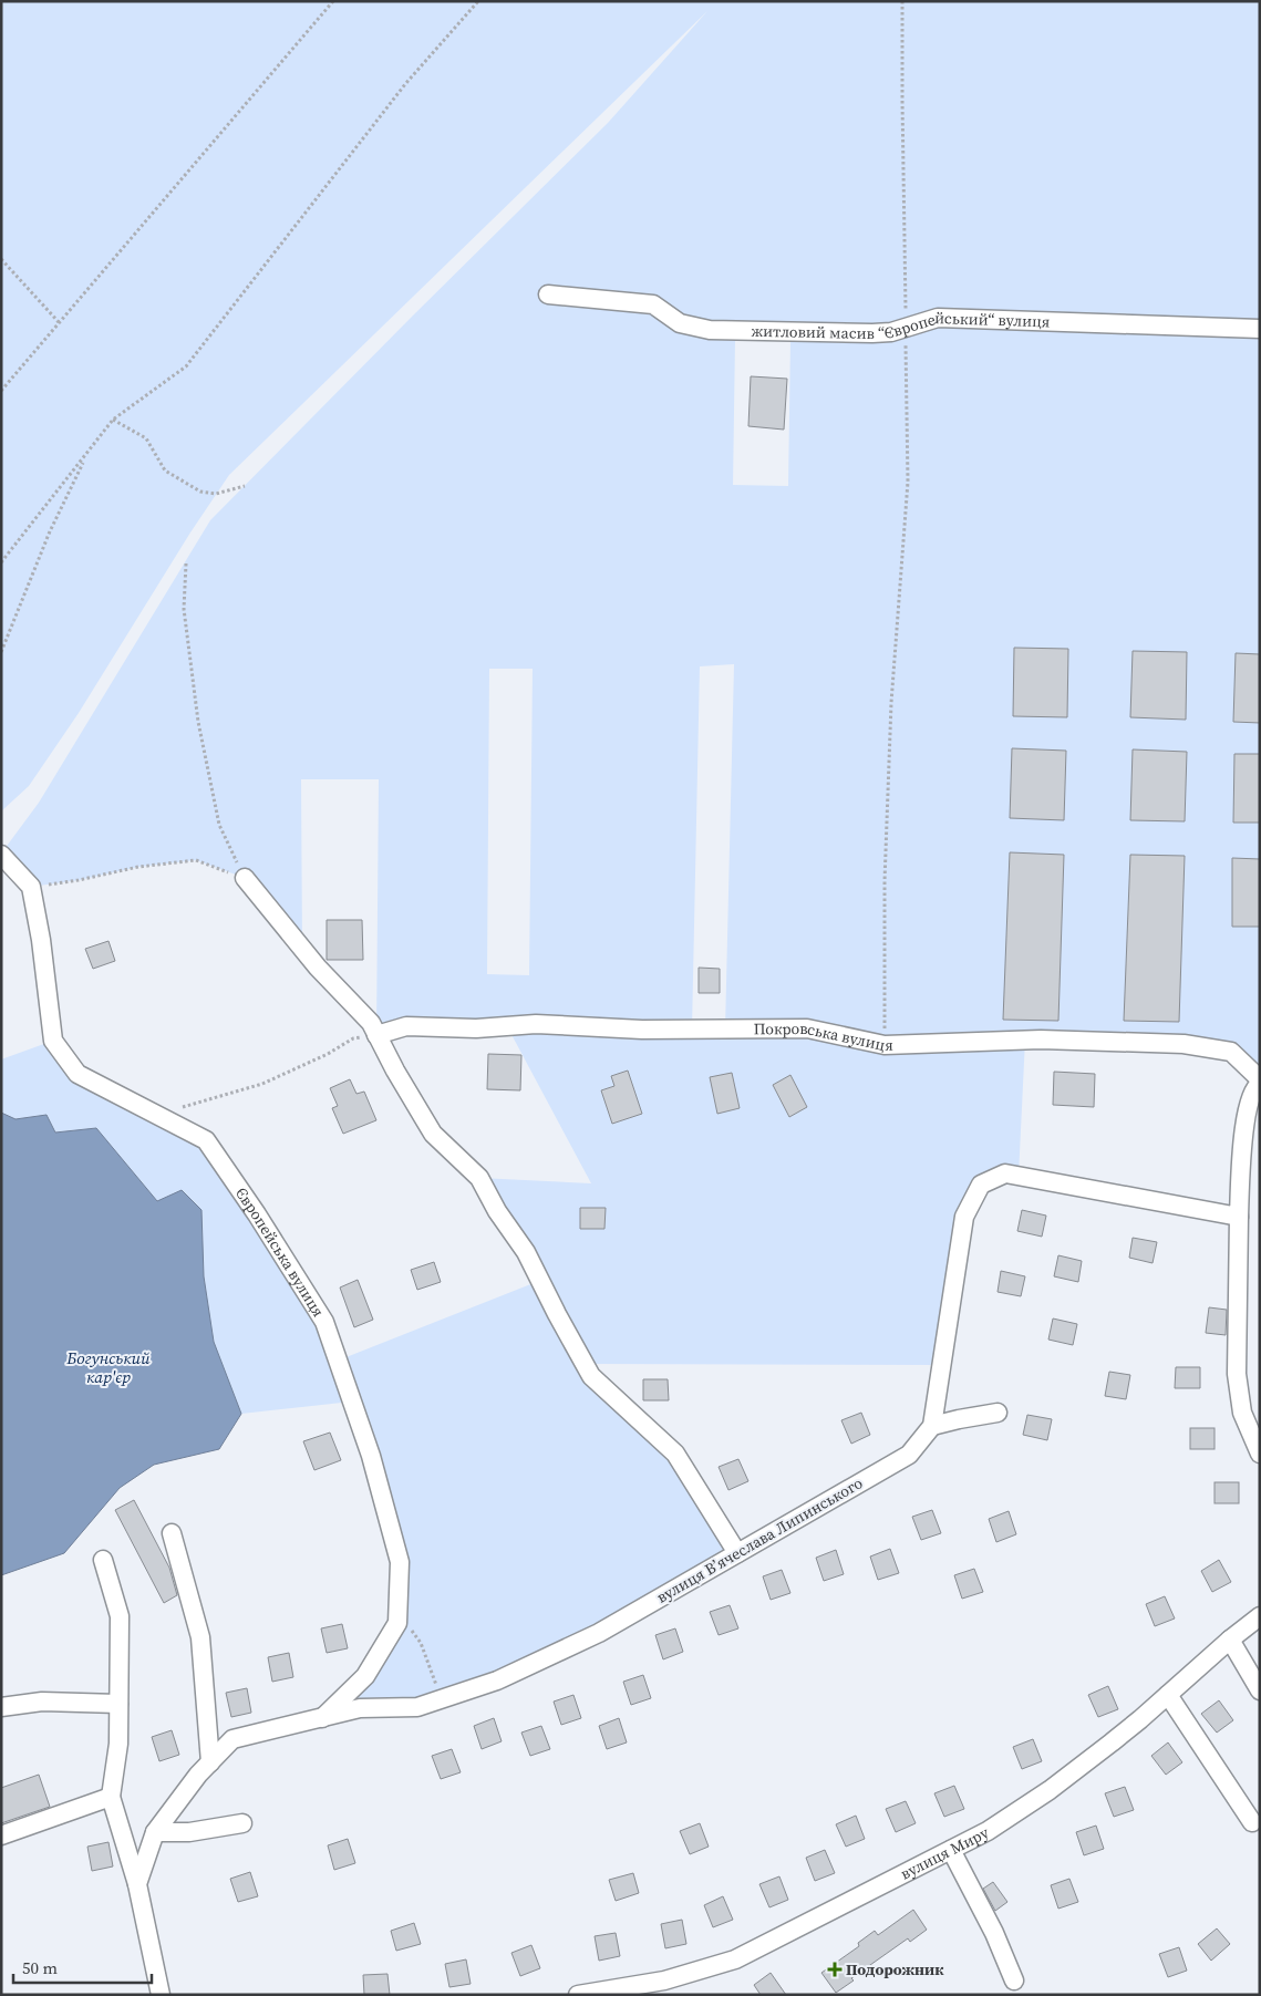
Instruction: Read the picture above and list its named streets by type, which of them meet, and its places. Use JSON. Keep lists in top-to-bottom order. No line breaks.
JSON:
{"streets":{"street":["житловий масив “Європейський“ вулиця","Покровська вулиця","Європейська вулиця","вулиця Вʼячеслава Липинського","вулиця Миру"]},"crossings":[["Європейська вулиця","вулиця Вʼячеслава Липинського"]],"water":["Богунський кар'єр"],"places":{"health":["Подорожник"]},"scale_bar":"50 m"}
